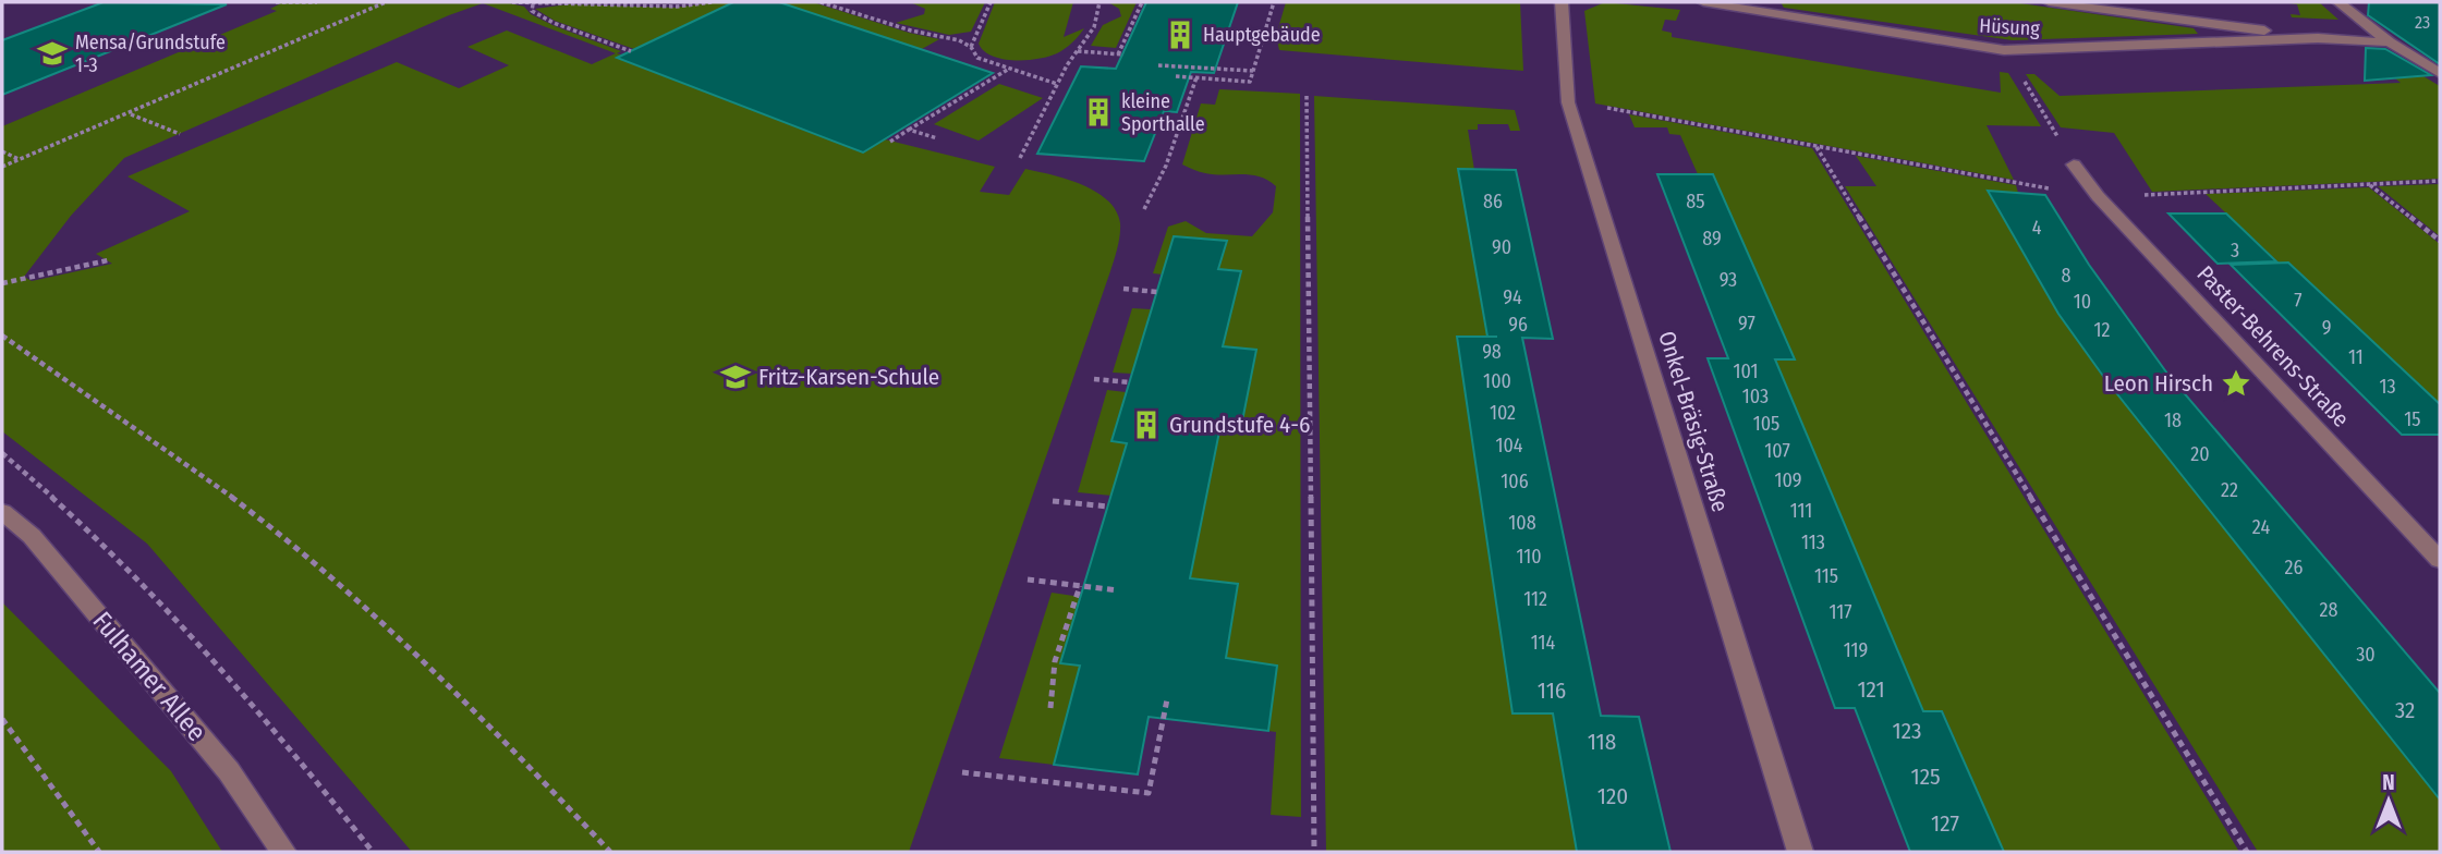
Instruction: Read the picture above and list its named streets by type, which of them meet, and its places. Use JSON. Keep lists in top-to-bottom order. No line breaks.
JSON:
{"streets":{"street":["Hüsung","Paster-Behrens-Straße","Onkel-Bräsig-Straße","Fulhamer Allee"]},"places":{"building":["Hauptgebäude","kleine Sporthalle","Grundstufe 4-6"],"school or university":["Mensa/Grundstufe 1-3","Fritz-Karsen-Schule"],"place":["Leon Hirsch"]},"house_numbers":["23","86","85","4","89","90","3","8","93","94","7","10","97","96","9","12","98","11","101","100","13","103","102","15","18","105","104","107","20","109","106","22","111","108","24","113","110","26","115","112","28","117","114","119","30","121","116","32","123","118","125","120","127"],"north":"top"}
